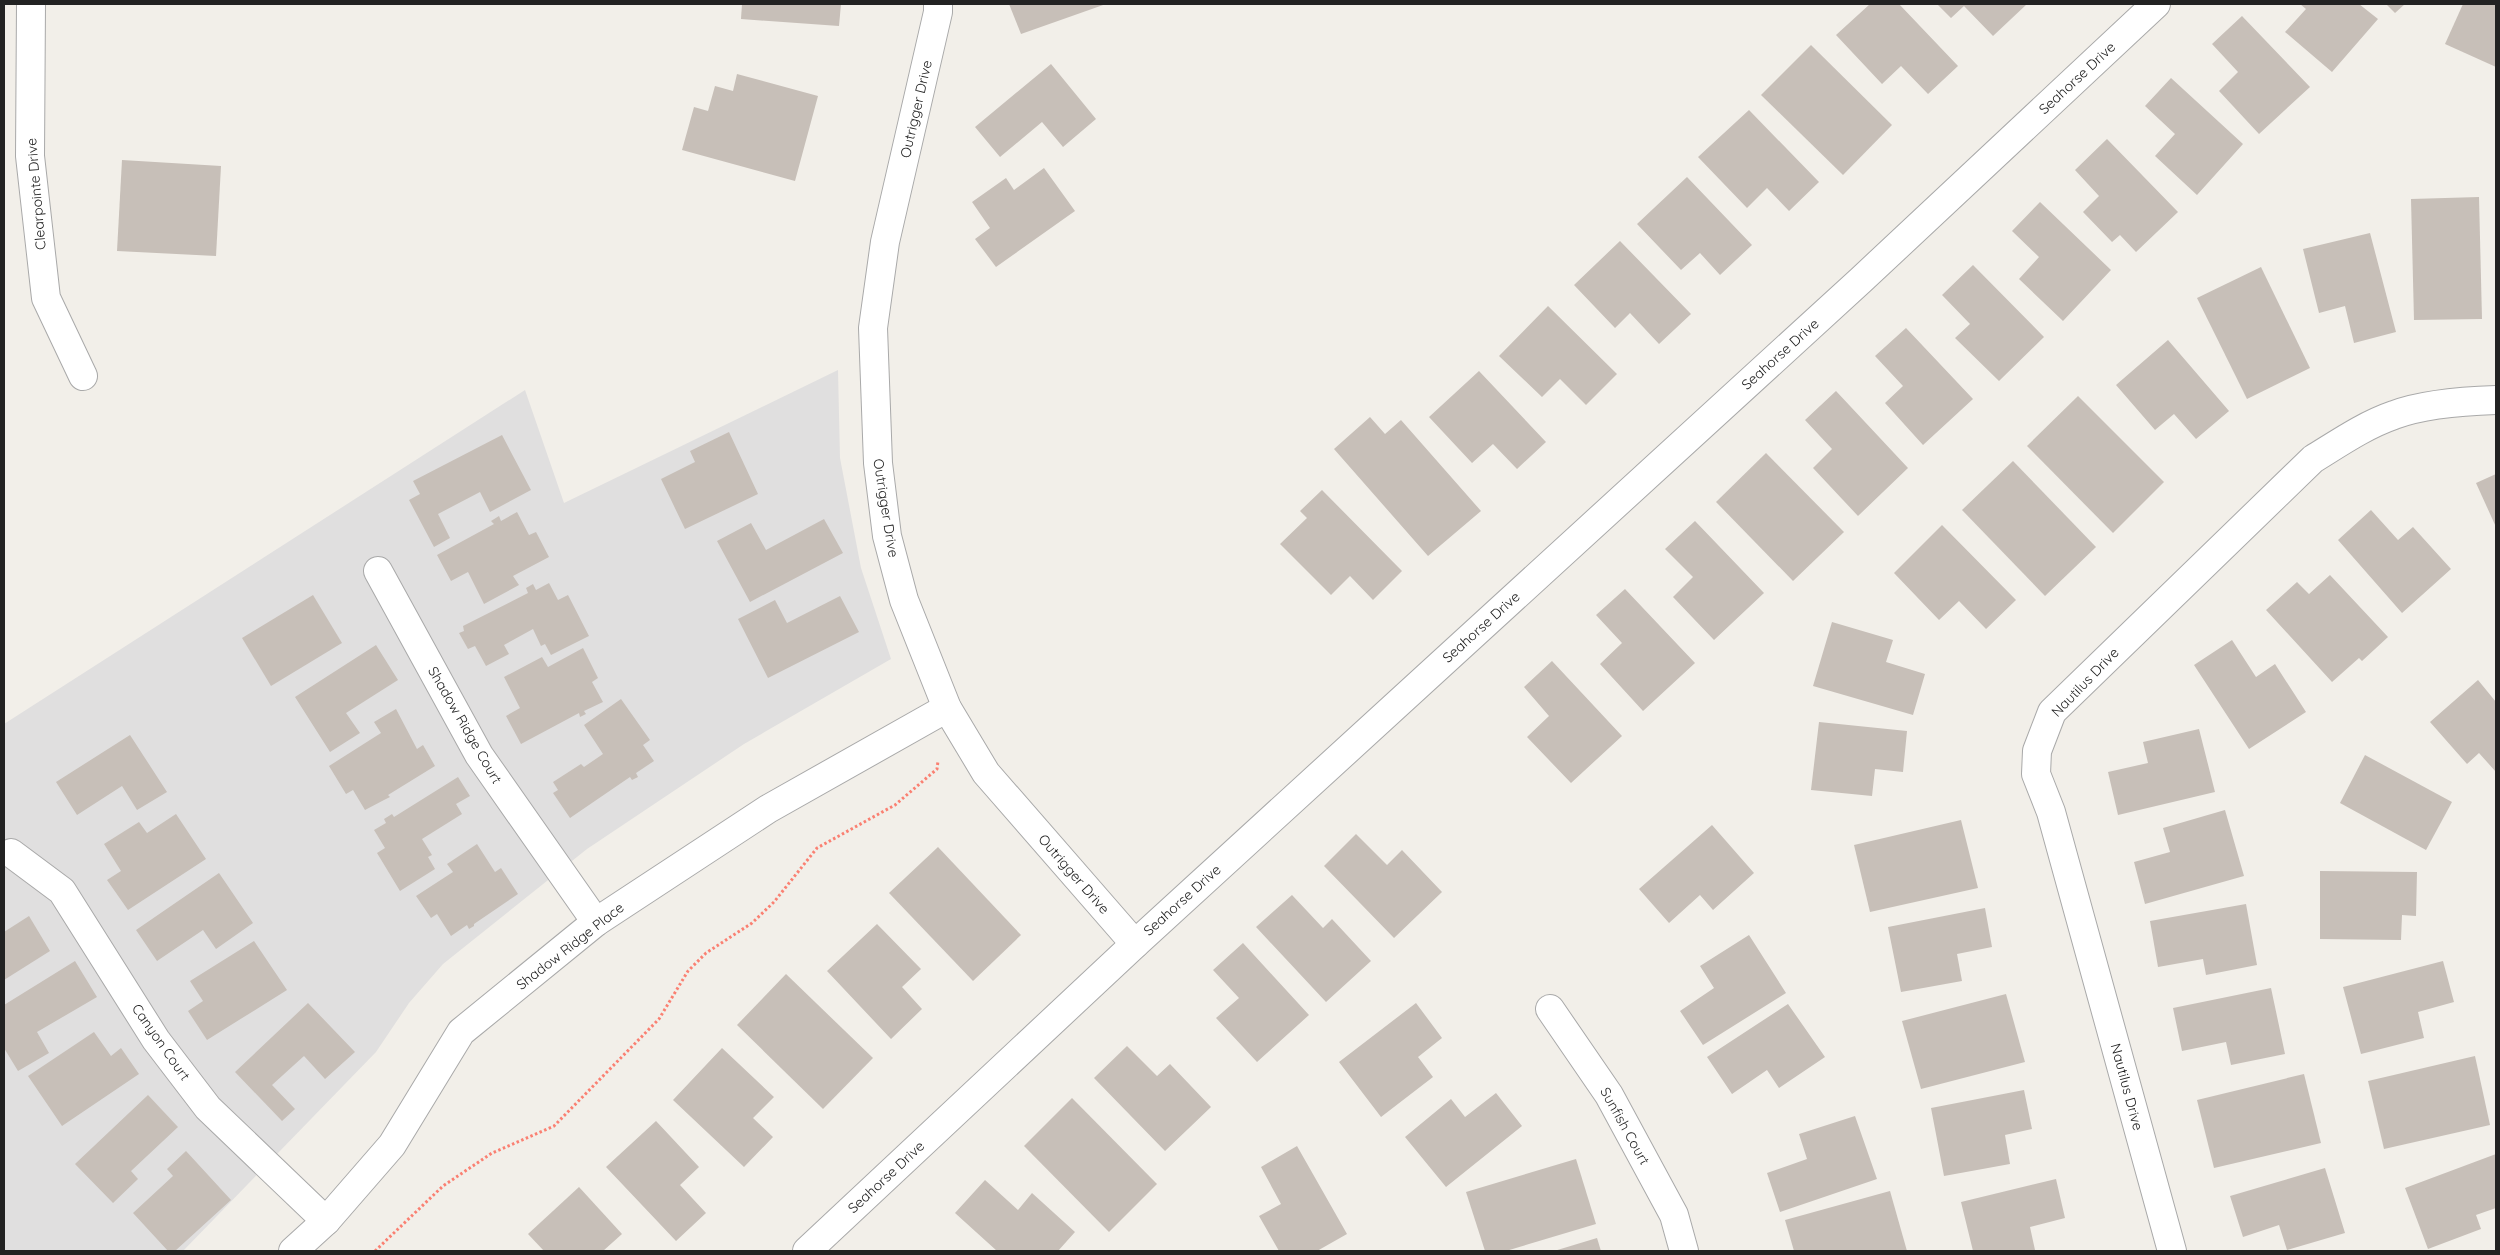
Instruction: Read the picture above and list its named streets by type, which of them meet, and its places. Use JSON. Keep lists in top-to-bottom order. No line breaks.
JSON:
{"streets":{"street":["Seahorse Drive","Outrigger Drive","Clearpointe Drive","Nautilus Drive","Shadow Ridge Court","Shadow Ridge Place","Canyon Court","Sunfish Court"]},"crossings":[["Seahorse Drive","Outrigger Drive"],["Outrigger Drive","Shadow Ridge Place"],["Shadow Ridge Court","Shadow Ridge Place"],["Shadow Ridge Place","Canyon Court"]]}
